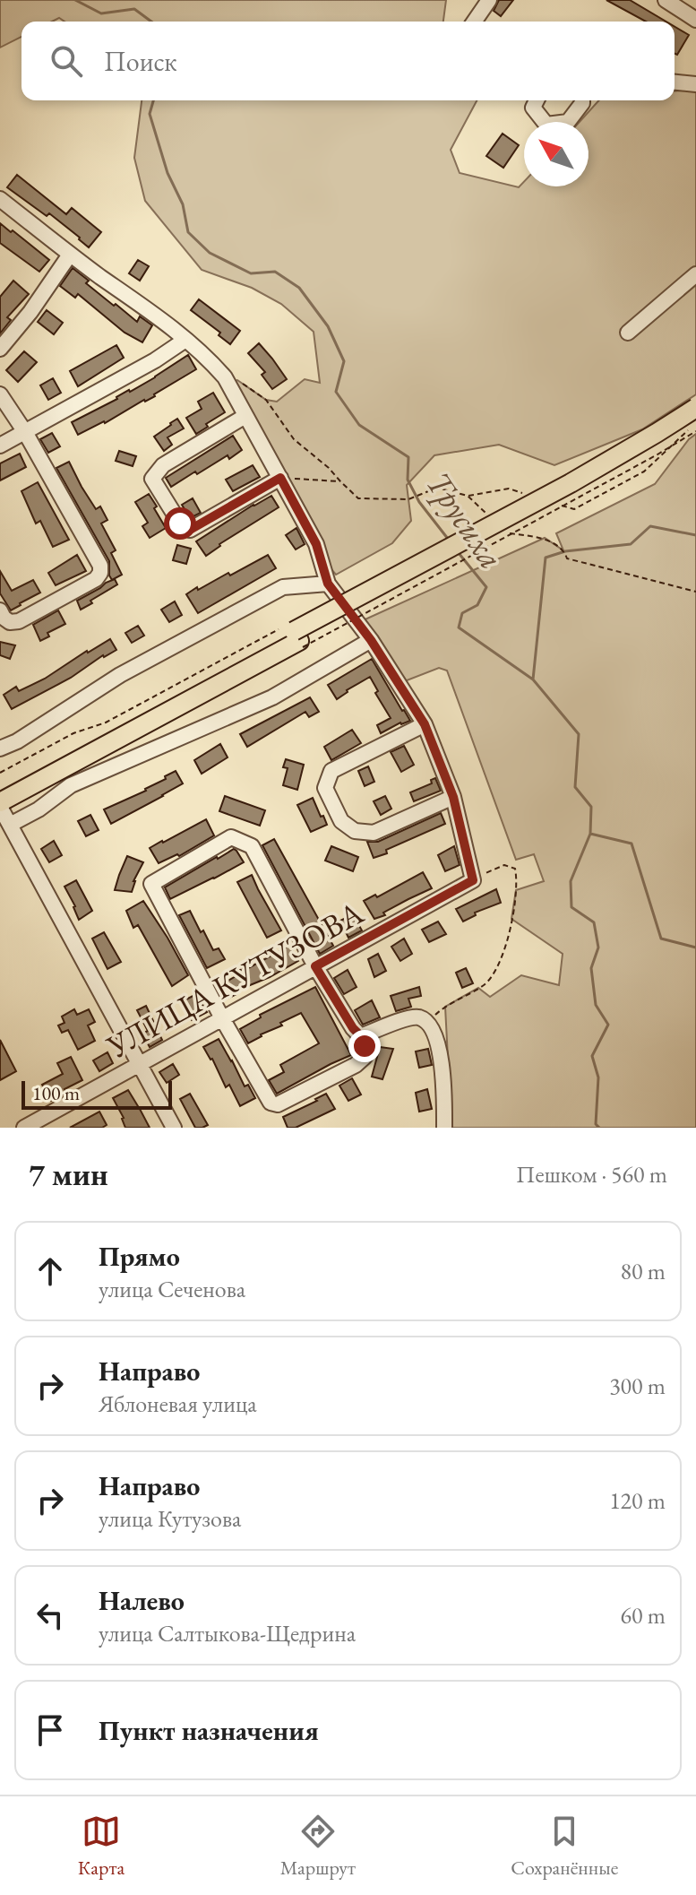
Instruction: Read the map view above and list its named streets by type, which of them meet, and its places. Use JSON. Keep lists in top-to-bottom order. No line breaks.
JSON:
{"streets":{"street":["УЛИЦА КУТУЗОВА"]},"water":["Трусиха"],"scale_bar":"100 m","north":"top left","page":{"search":"Поиск","scale":"100 m","heading":["7 мин","Пешком · 560 m"],"list":[["Прямо","улица Сеченова","80 m"],["Направо","Яблоневая улица","300 m"],["Направо","улица Кутузова","120 m"],["Налево","улица Салтыкова-Щедрина","60 m"],"Пункт назначения"],"nav":["Карта","Маршрут","Сохранённые"]}}
